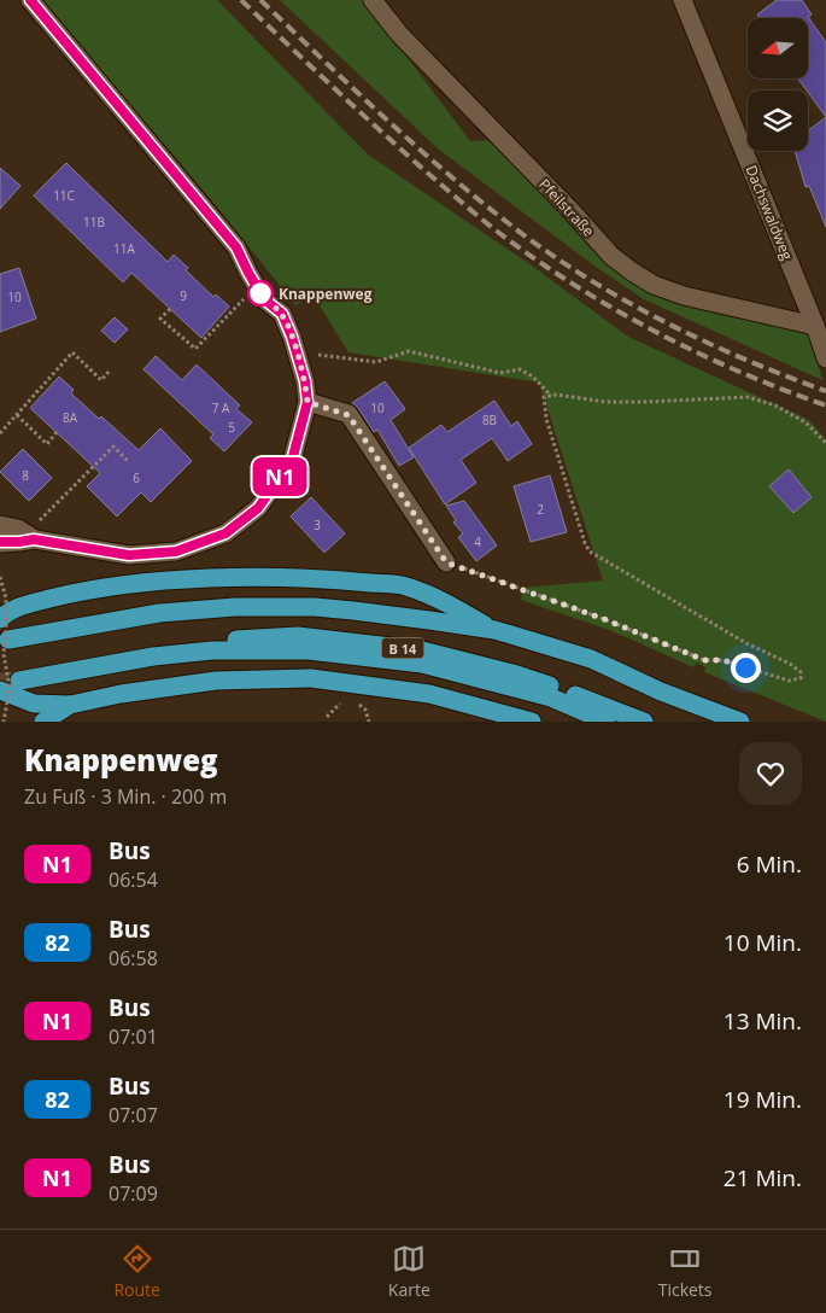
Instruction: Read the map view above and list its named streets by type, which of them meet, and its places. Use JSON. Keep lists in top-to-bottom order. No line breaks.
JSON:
{"streets":{"highway":["B 14"],"street":["Pfeilstraße","Dachswaldweg"]},"crossings":[["Pfeilstraße","Dachswaldweg"]],"places":["Knappenweg"],"lines":["bus line N1"],"house_numbers":["11C","11B","11A","9","10","7 A","10","8A","8B","5","8","6","2","3","4"],"north":"left","page":{"on_map":"N1","heading":["Knappenweg","Zu Fuß · 3 Min. · 200 m"],"list":[{"mark":"N1","name":"Bus","note":"06:54","value":"6 Min."},{"mark":"82","name":"Bus","note":"06:58","value":"10 Min."},{"mark":"N1","name":"Bus","note":"07:01","value":"13 Min."},{"mark":"82","name":"Bus","note":"07:07","value":"19 Min."},{"mark":"N1","name":"Bus","note":"07:09","value":"21 Min."}],"tabs":["Route","Karte","Tickets"]}}
